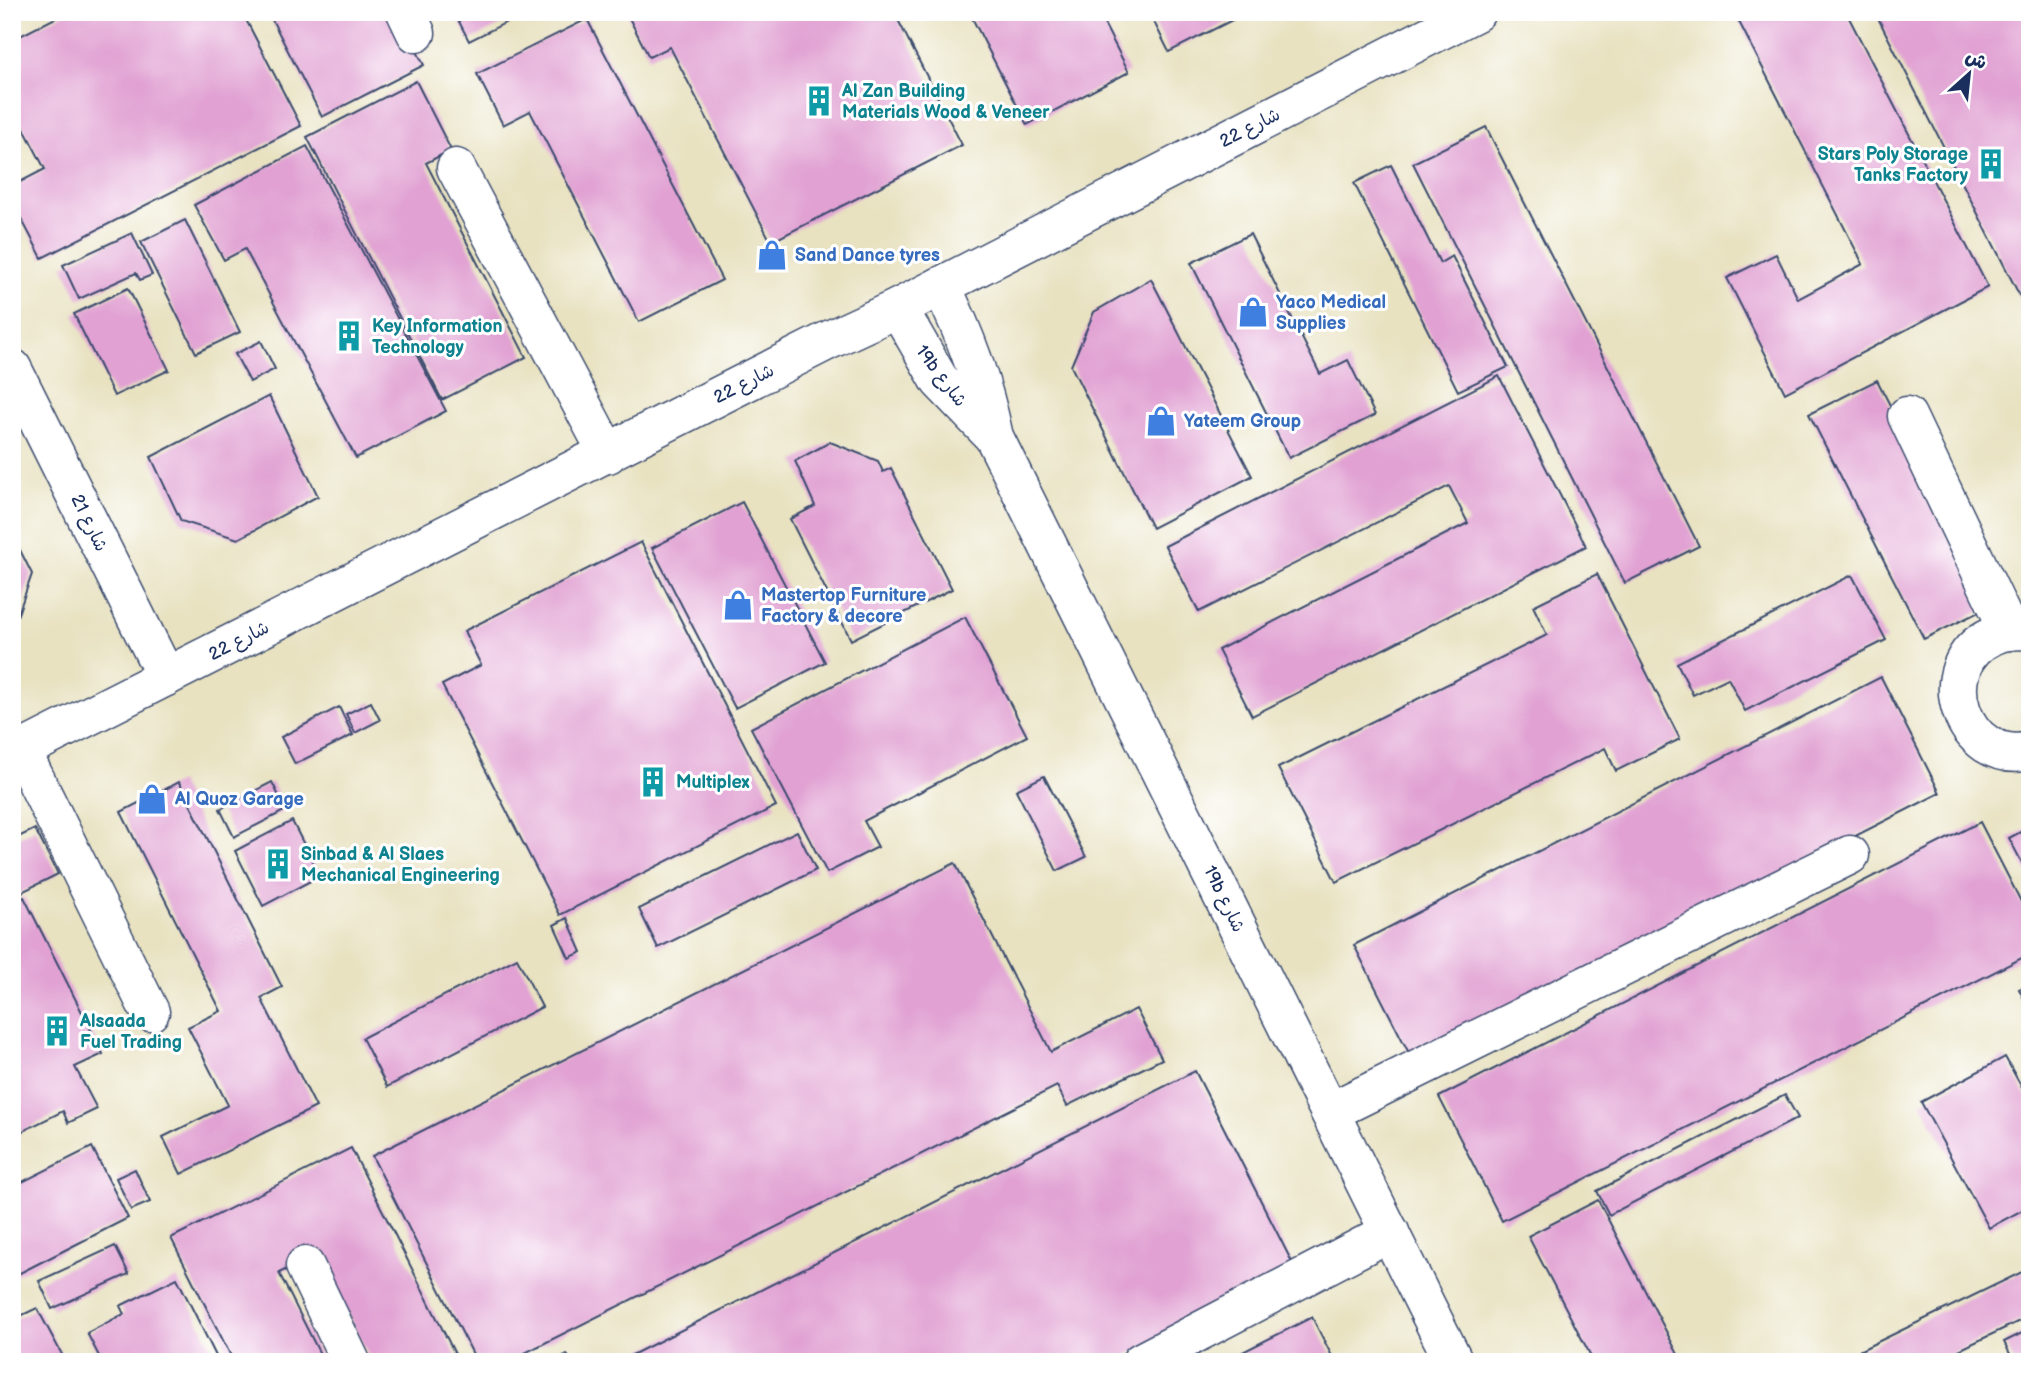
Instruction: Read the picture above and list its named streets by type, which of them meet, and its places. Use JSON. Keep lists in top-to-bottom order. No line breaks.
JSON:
{"streets":{"street":["شارع 22","19b شارع","شارع 21"]},"crossings":[["شارع 22","19b شارع"],["شارع 22","شارع 21"]],"places":{"building":["Al Zan Building Materials Wood & Veneer","Stars Poly Storage Tanks Factory","Key Information Technology","Multiplex","Sinbad & Al Slaes Mechanical Engineering","Alsaada Fuel Trading"],"shop":["Sand Dance tyres","Yaco Medical Supplies","Yateem Group","Mastertop Furniture Factory & decore","Al Quoz Garage"]},"north":"top right"}
